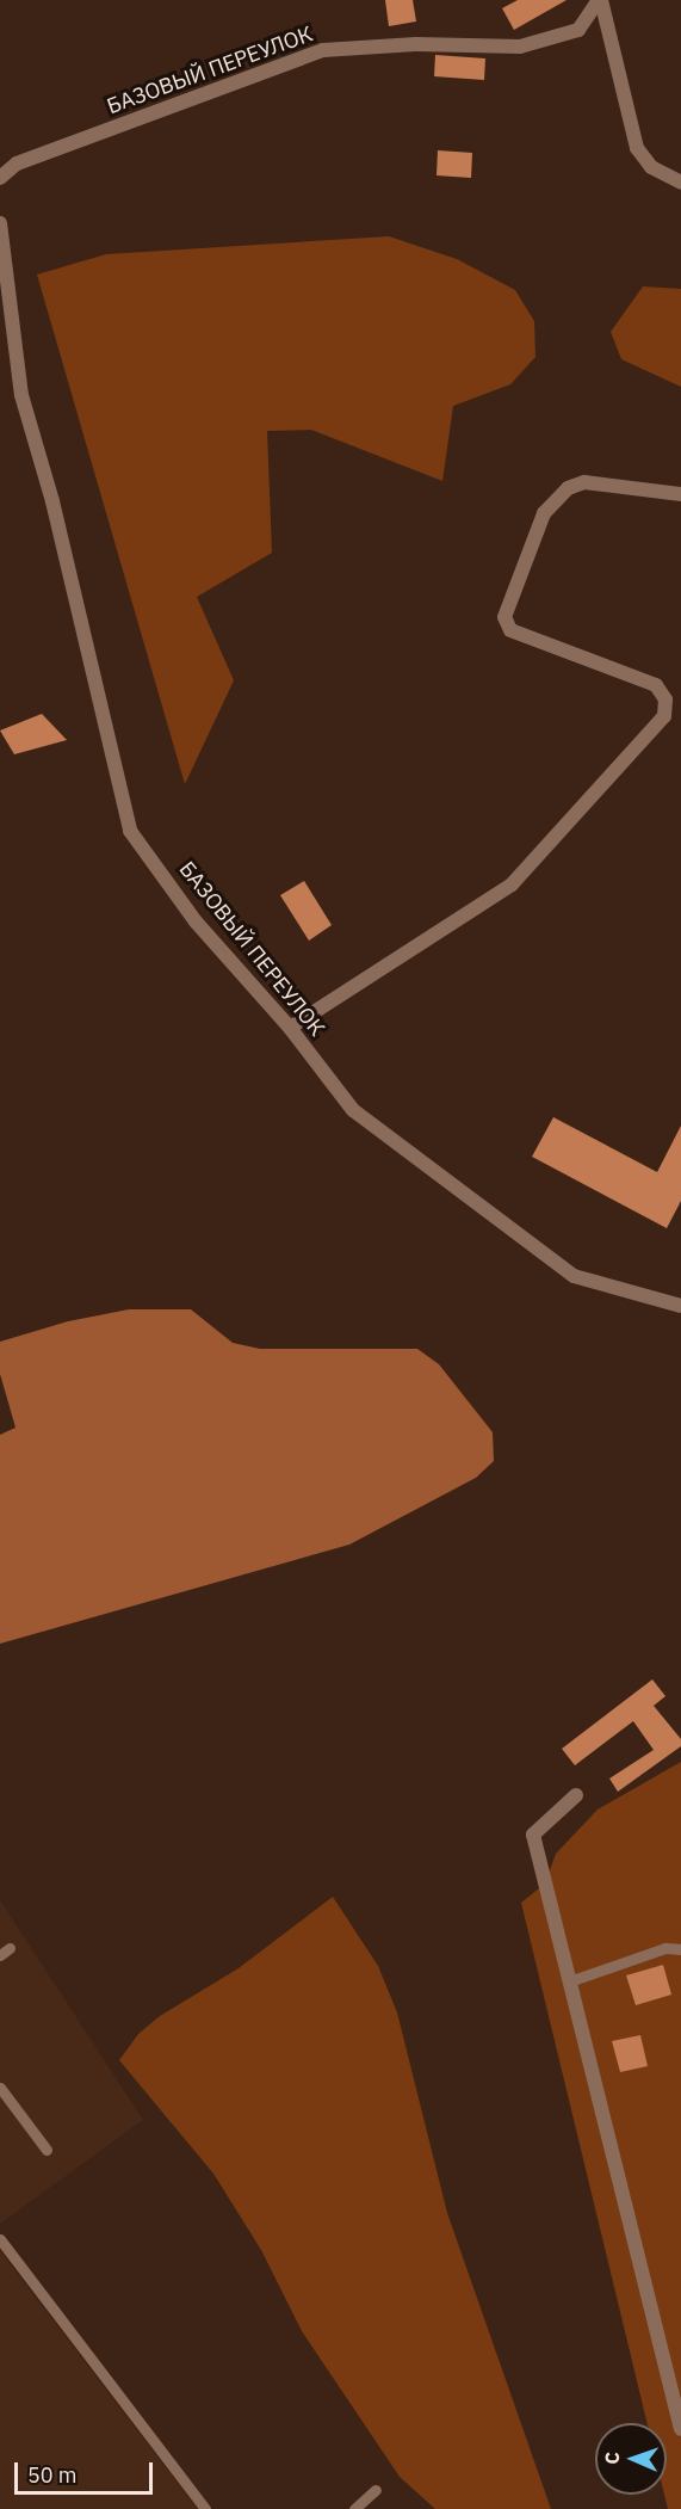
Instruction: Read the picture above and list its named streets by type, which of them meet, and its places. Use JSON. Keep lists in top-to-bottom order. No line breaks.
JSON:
{"streets":{"street":["БАЗОВЫЙ ПЕРЕУЛОК"]},"scale_bar":"50 m","north":"left"}
